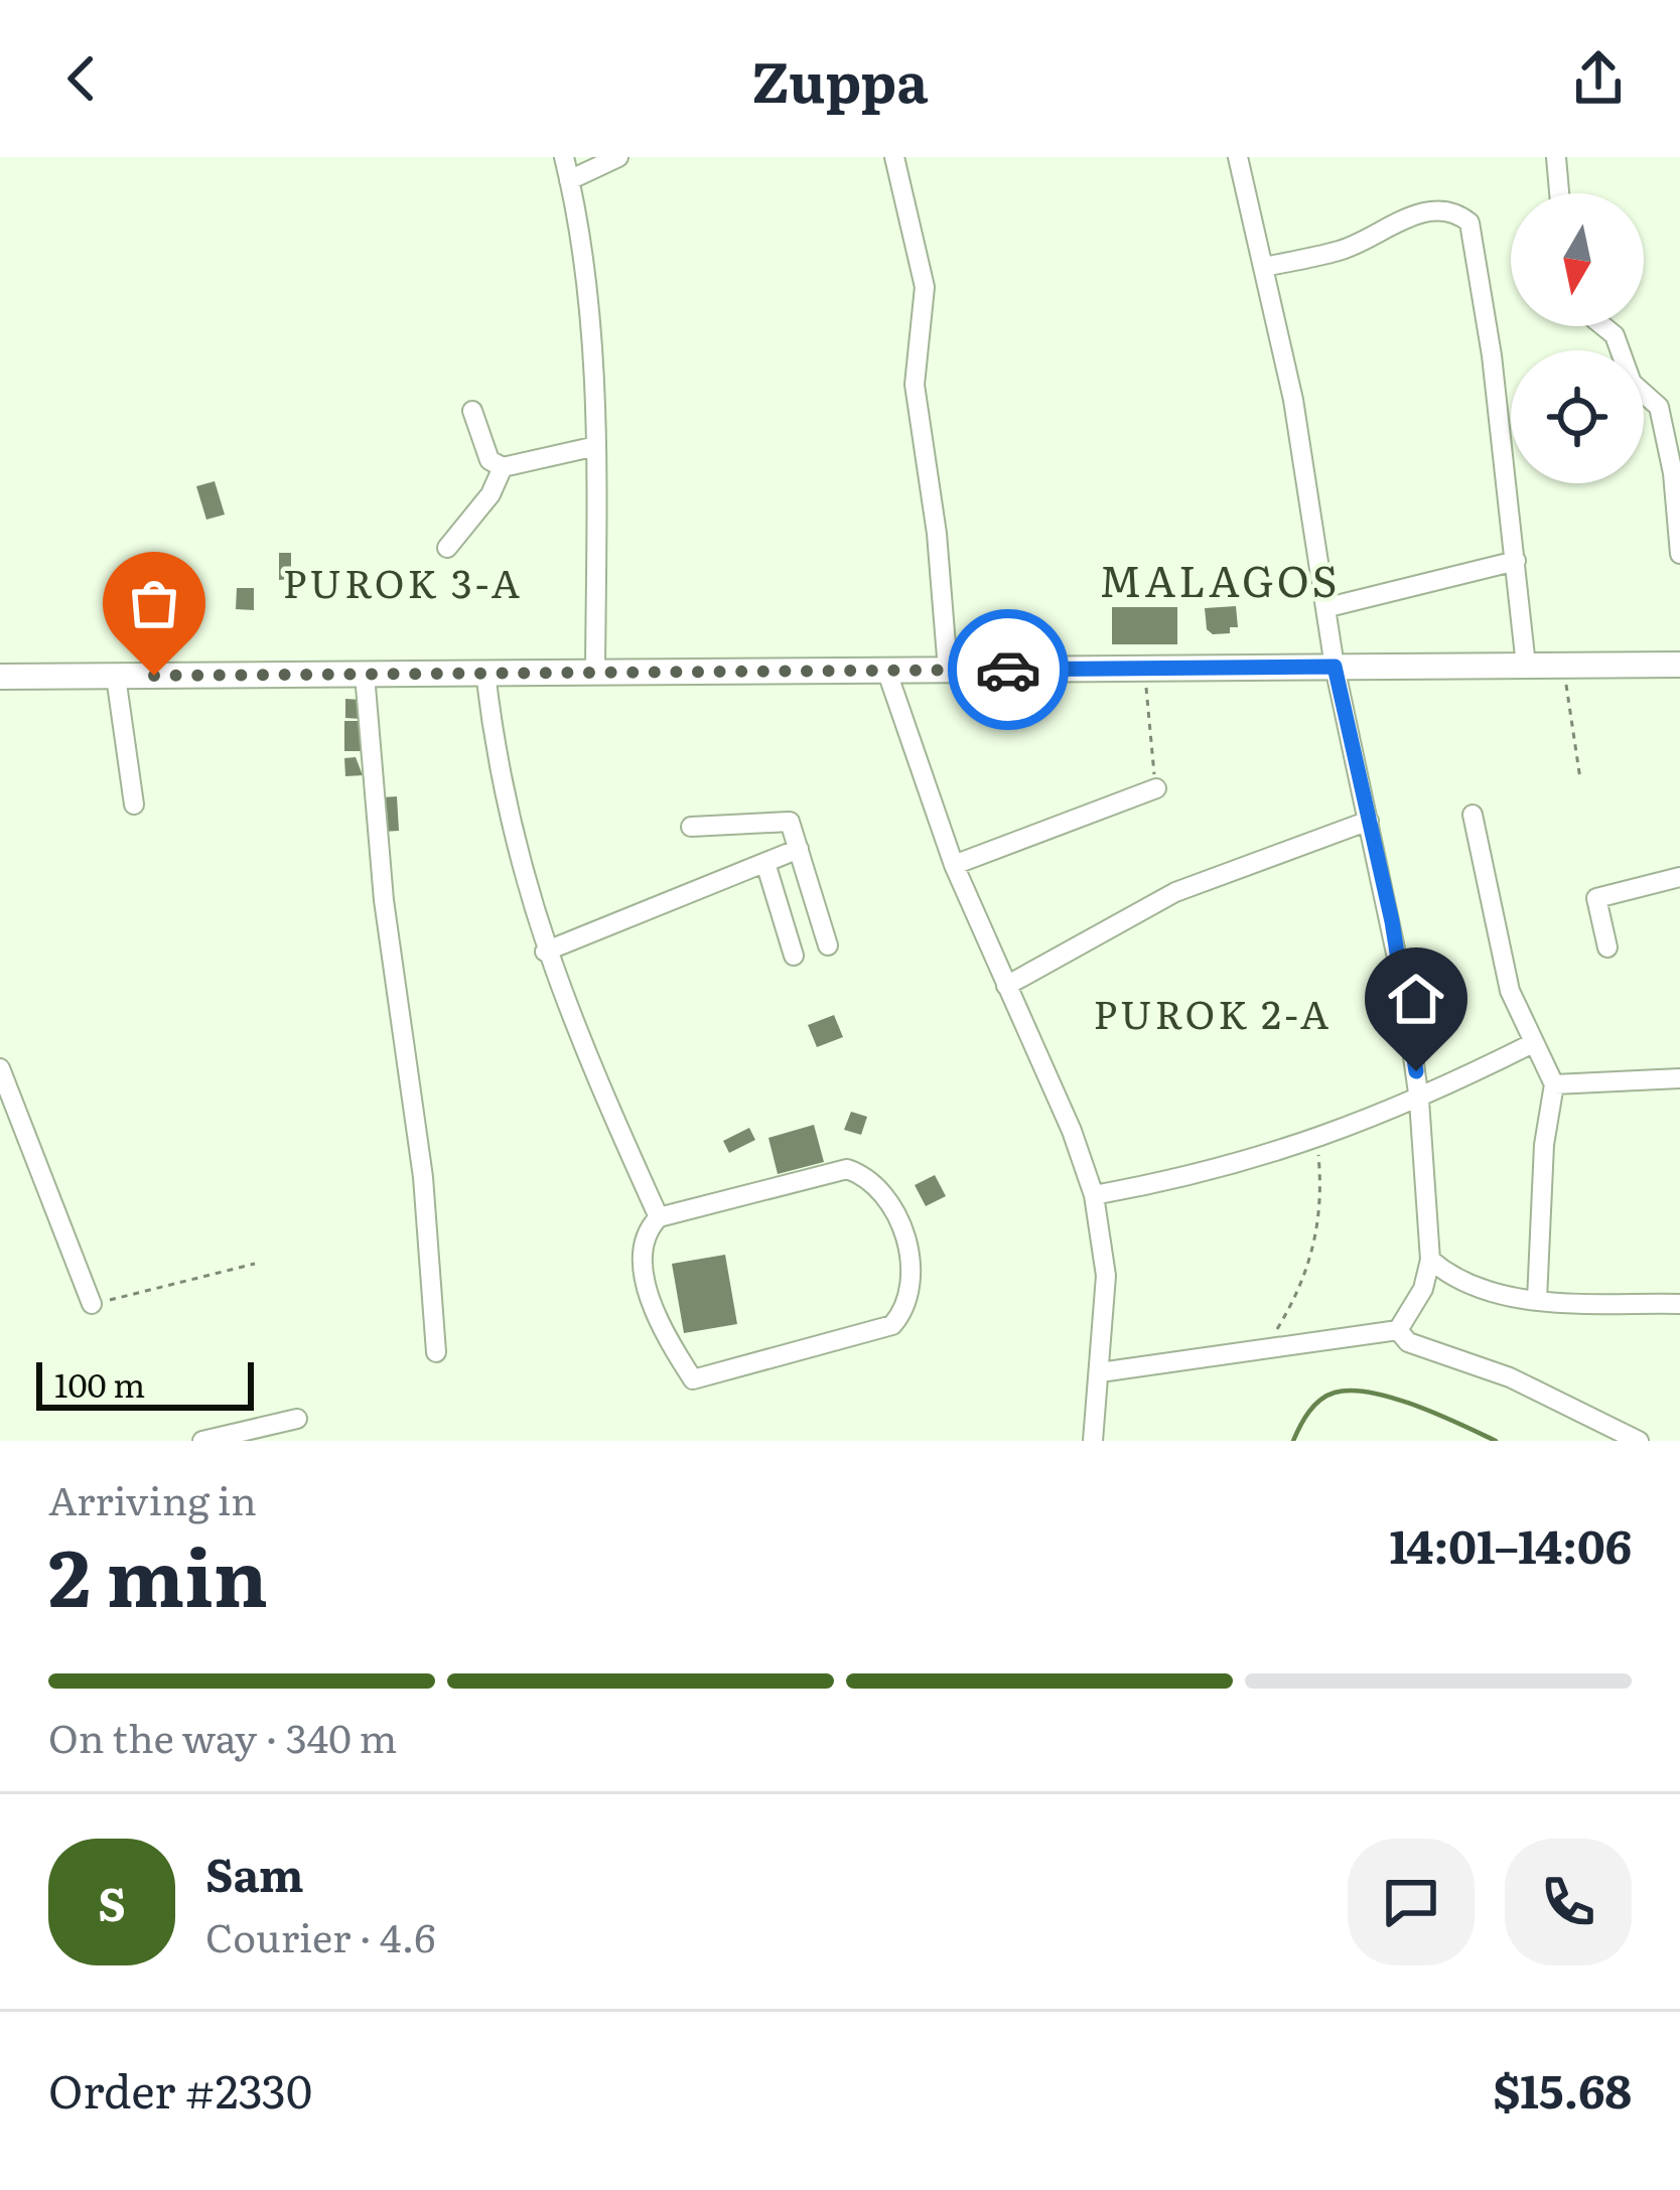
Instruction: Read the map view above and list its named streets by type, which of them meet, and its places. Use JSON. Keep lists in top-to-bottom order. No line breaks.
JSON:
{"districts":["MALAGOS","PUROK 3-A","PUROK 2-A"],"scale_bar":"100 m","north":"bottom","page":{"header":"Zuppa","scale":"100 m","heading":["2 min","Arriving in","14:01–14:06"],"panel":["Sam","Courier · 4.6","Order #2330","$15.68"],"bar":"On the way · 340 m","round":"S"}}
